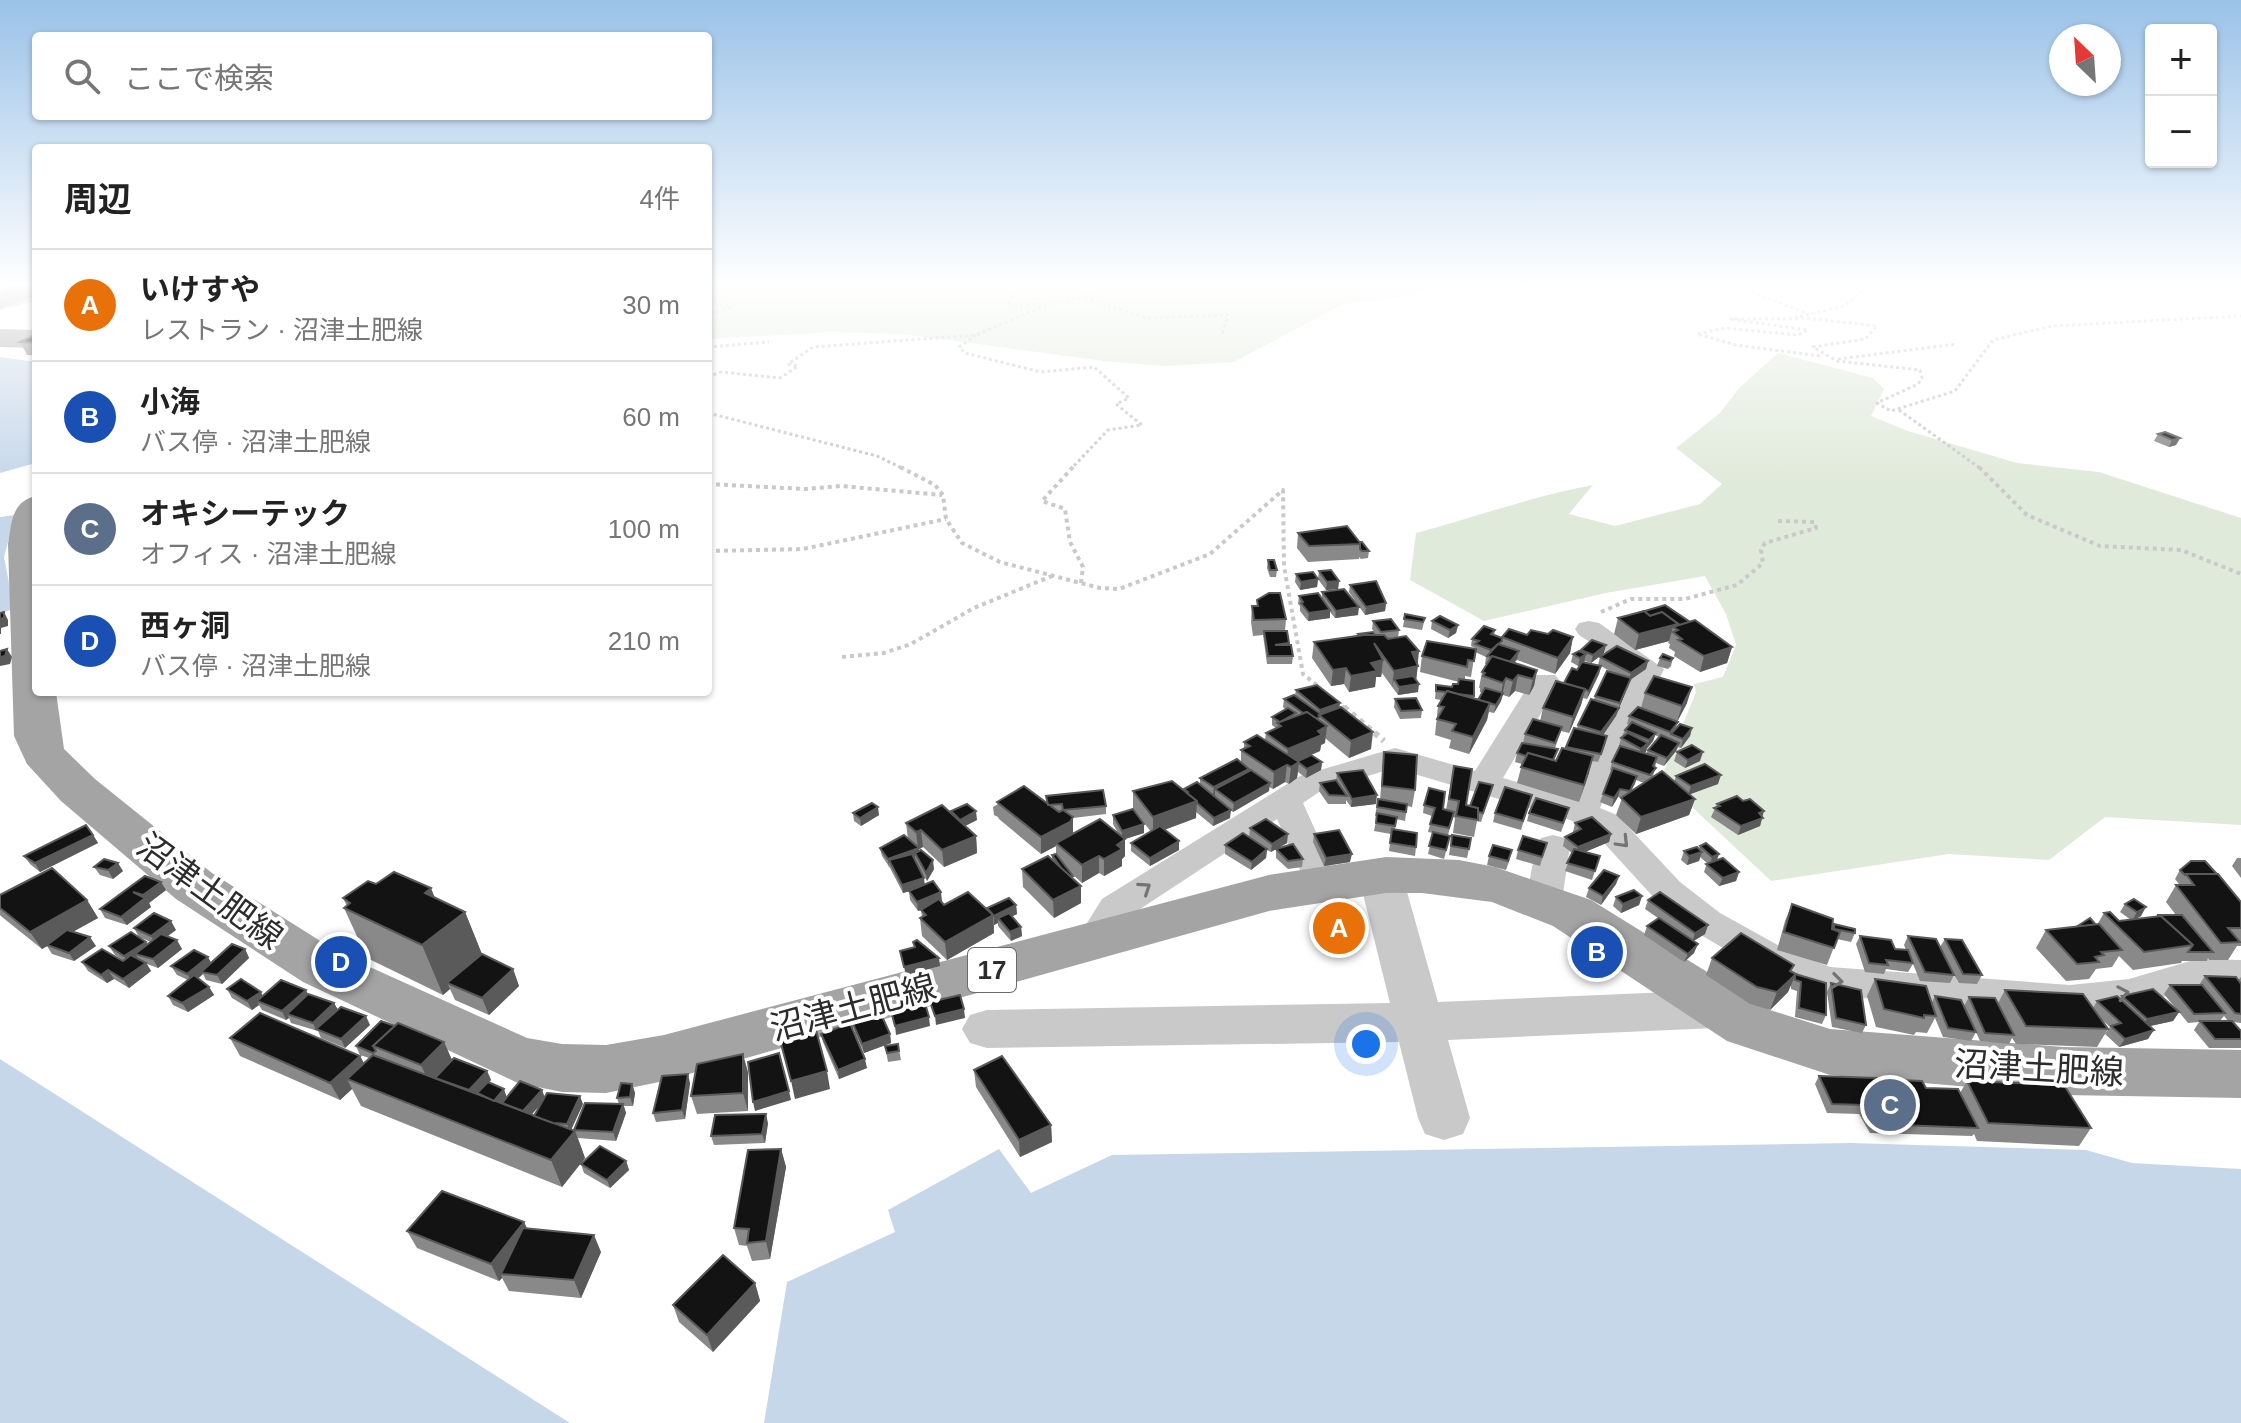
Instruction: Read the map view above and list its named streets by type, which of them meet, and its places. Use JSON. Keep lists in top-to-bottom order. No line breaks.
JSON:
{"streets":{"main road":["沼津土肥線","17"]},"north":"top left","page":{"map_buttons":["+","−"],"search":"ここで検索","heading":["周辺","4件"],"list":[{"mark":"A","name":"いけすや","note":"レストラン · 沼津土肥線","value":"30 m"},{"mark":"B","name":"小海","note":"バス停 · 沼津土肥線","value":"60 m"},{"mark":"C","name":"オキシーテック","note":"オフィス · 沼津土肥線","value":"100 m"},{"mark":"D","name":"西ヶ洞","note":"バス停 · 沼津土肥線","value":"210 m"}],"pins":["A","B","D","C"]}}
